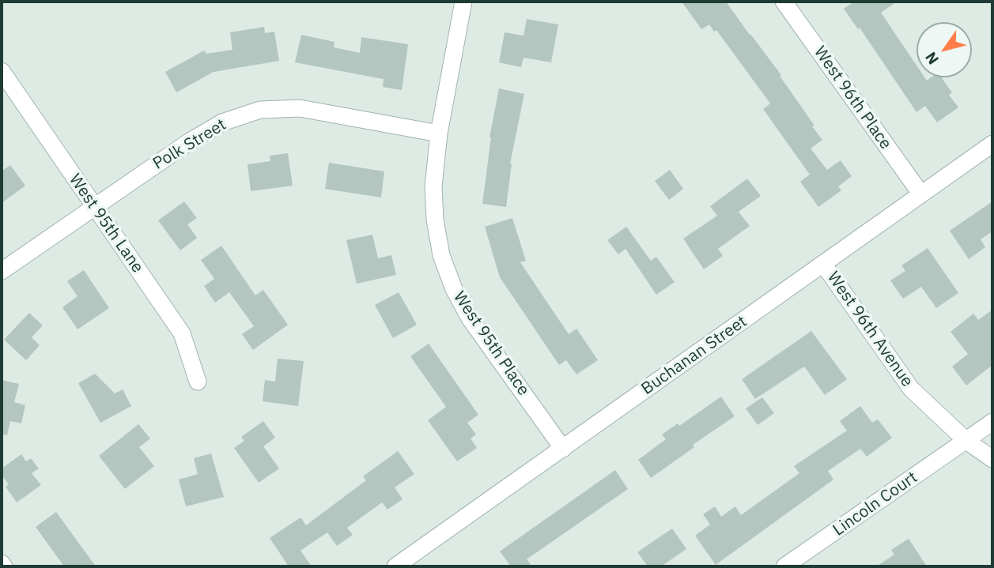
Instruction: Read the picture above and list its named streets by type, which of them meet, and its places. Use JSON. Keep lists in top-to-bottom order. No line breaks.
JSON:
{"streets":{"street":["West 96th Place","Polk Street","West 95th Lane","West 96th Avenue","West 95th Place","Buchanan Street","Lincoln Court"]},"crossings":[["West 96th Place","Buchanan Street"],["Polk Street","West 95th Lane"],["Polk Street","West 95th Place"],["West 96th Avenue","Buchanan Street"],["West 96th Avenue","Lincoln Court"],["West 95th Place","Buchanan Street"]],"north":"bottom left"}
